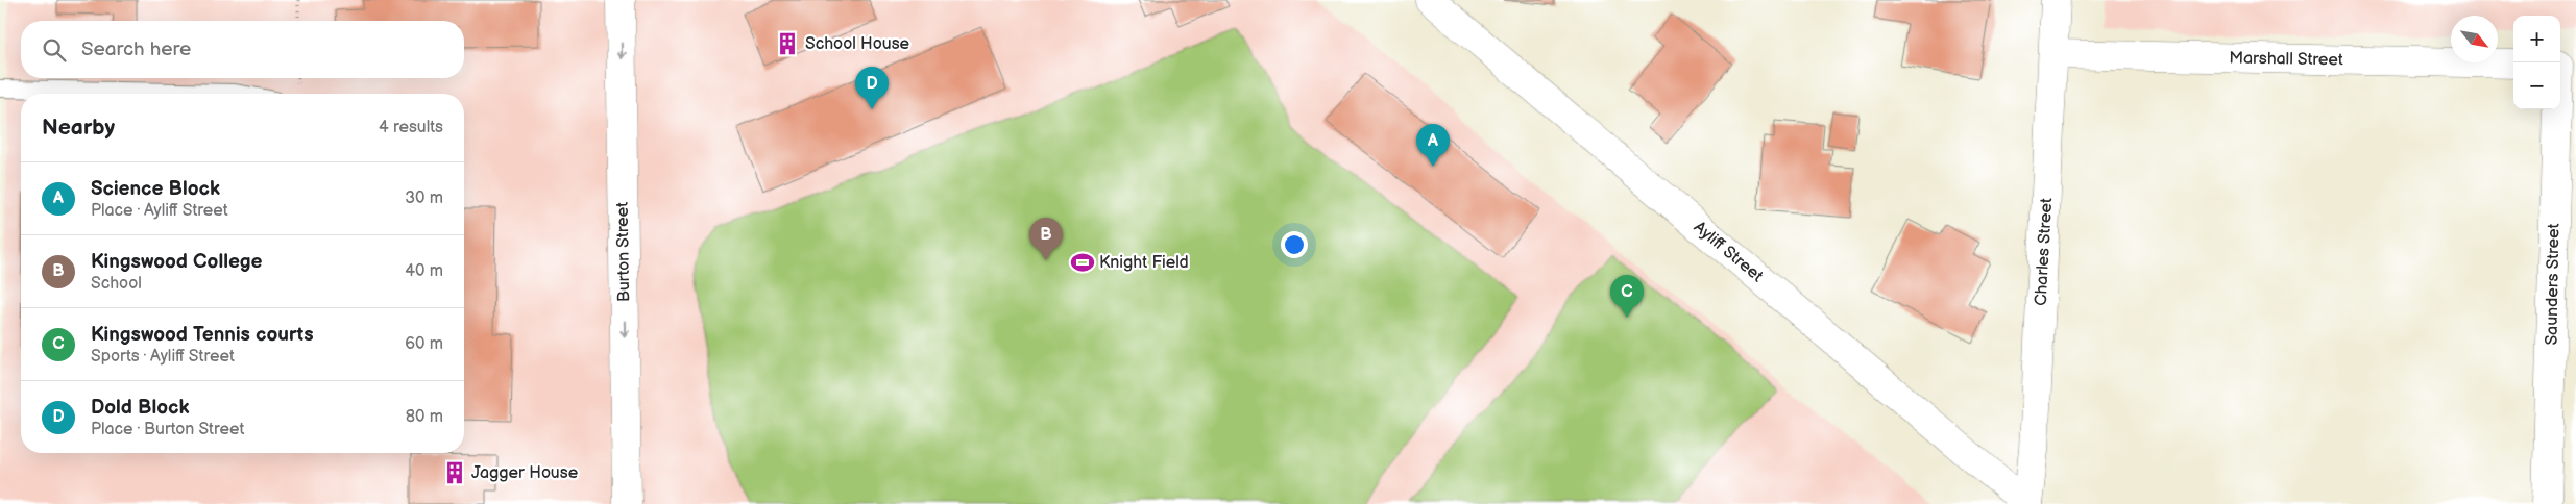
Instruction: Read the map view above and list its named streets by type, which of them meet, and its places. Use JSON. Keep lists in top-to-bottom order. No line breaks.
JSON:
{"streets":{"street":["Marshall Street","Burton Street","Ayliff Street","Charles Street","Saunders Street"]},"crossings":[["Marshall Street","Charles Street"],["Ayliff Street","Charles Street"]],"one_way":["Burton Street"],"places":{"building":["School House","Jagger House"],"sports":["Knight Field"]},"north":"bottom right","page":{"map_buttons":["+","−"],"search":"Search here","pins":["D","A","B","C"],"heading":["Nearby","4 results"],"list":[{"mark":"A","name":"Science Block","note":"Place · Ayliff Street","value":"30 m"},{"mark":"B","name":"Kingswood College","note":"School","value":"40 m"},{"mark":"C","name":"Kingswood Tennis courts","note":"Sports · Ayliff Street","value":"60 m"},{"mark":"D","name":"Dold Block","note":"Place · Burton Street","value":"80 m"}]}}
